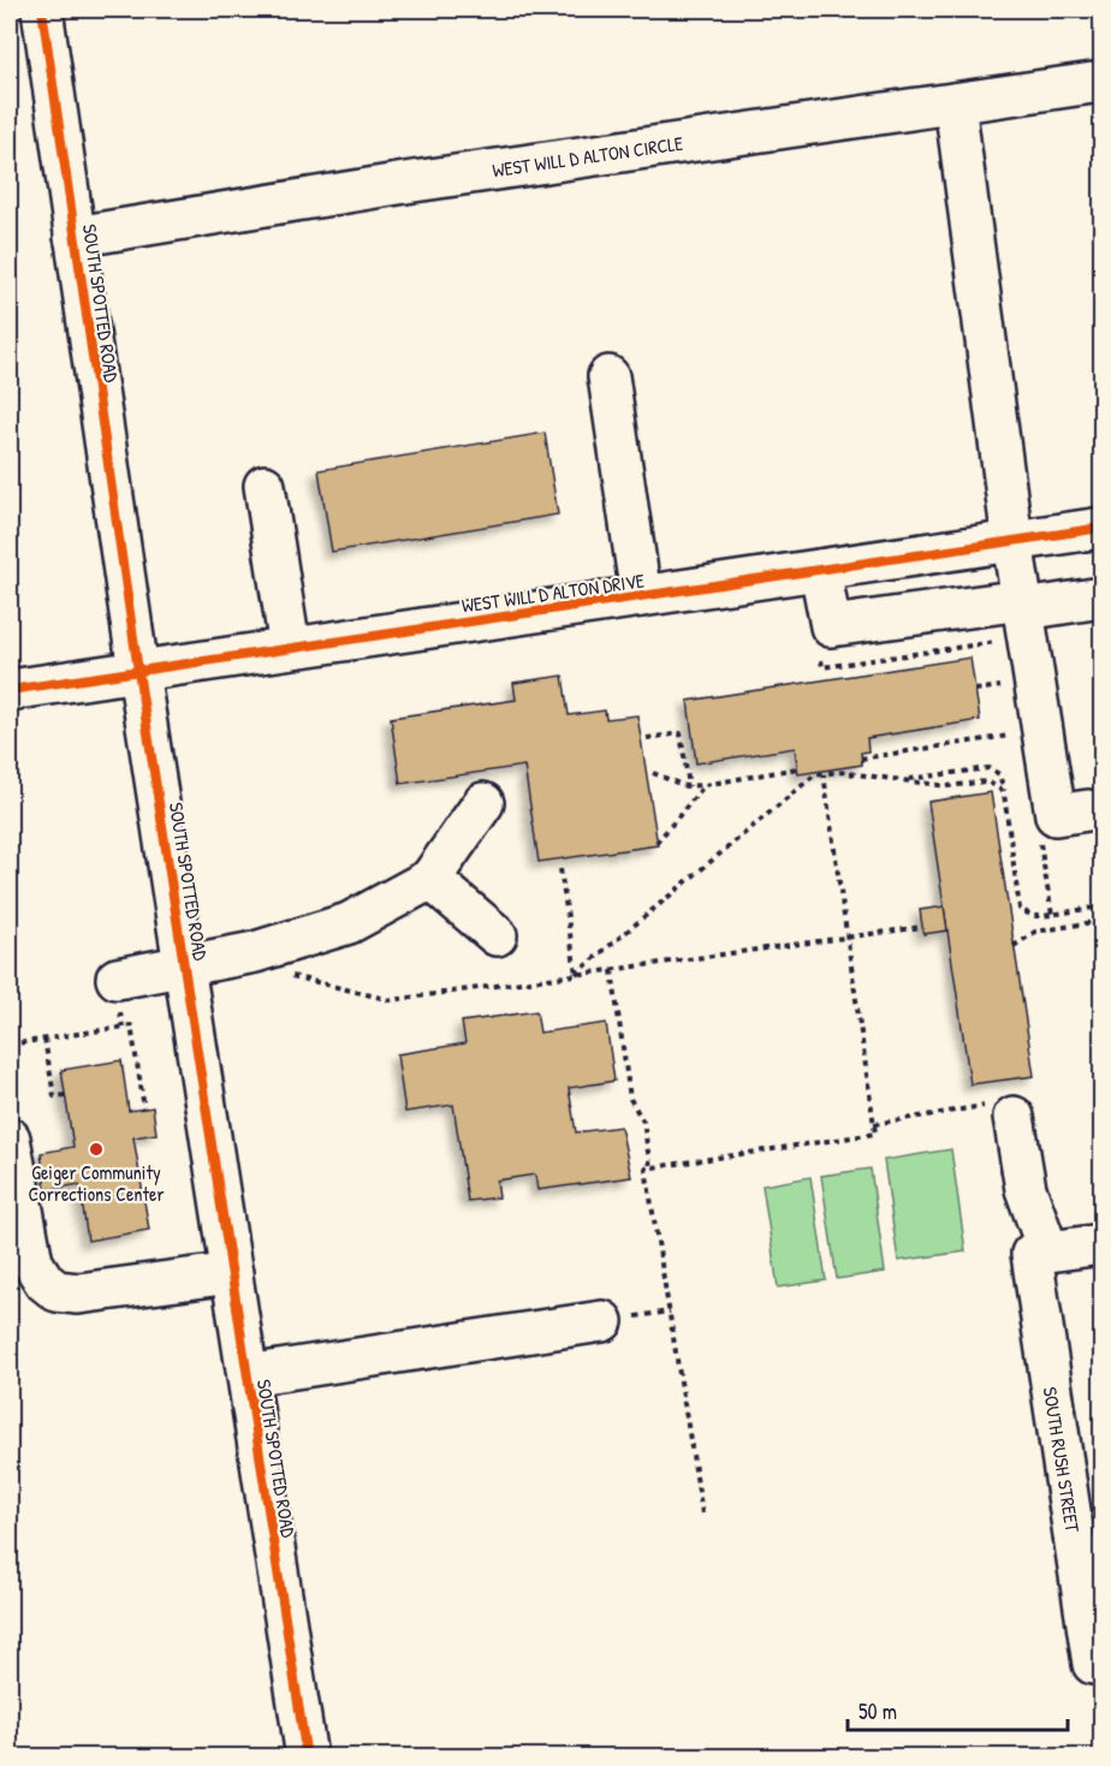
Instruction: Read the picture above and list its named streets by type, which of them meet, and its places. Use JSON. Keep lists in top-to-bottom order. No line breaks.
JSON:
{"streets":{"street":["WEST WILL D ALTON CIRCLE","SOUTH SPOTTED ROAD","WEST WILL D ALTON DRIVE","SOUTH RUSH STREET"]},"crossings":[["WEST WILL D ALTON CIRCLE","SOUTH SPOTTED ROAD"],["SOUTH SPOTTED ROAD","WEST WILL D ALTON DRIVE"]],"places":["Geiger Community Corrections Center"],"scale_bar":"50 m"}
